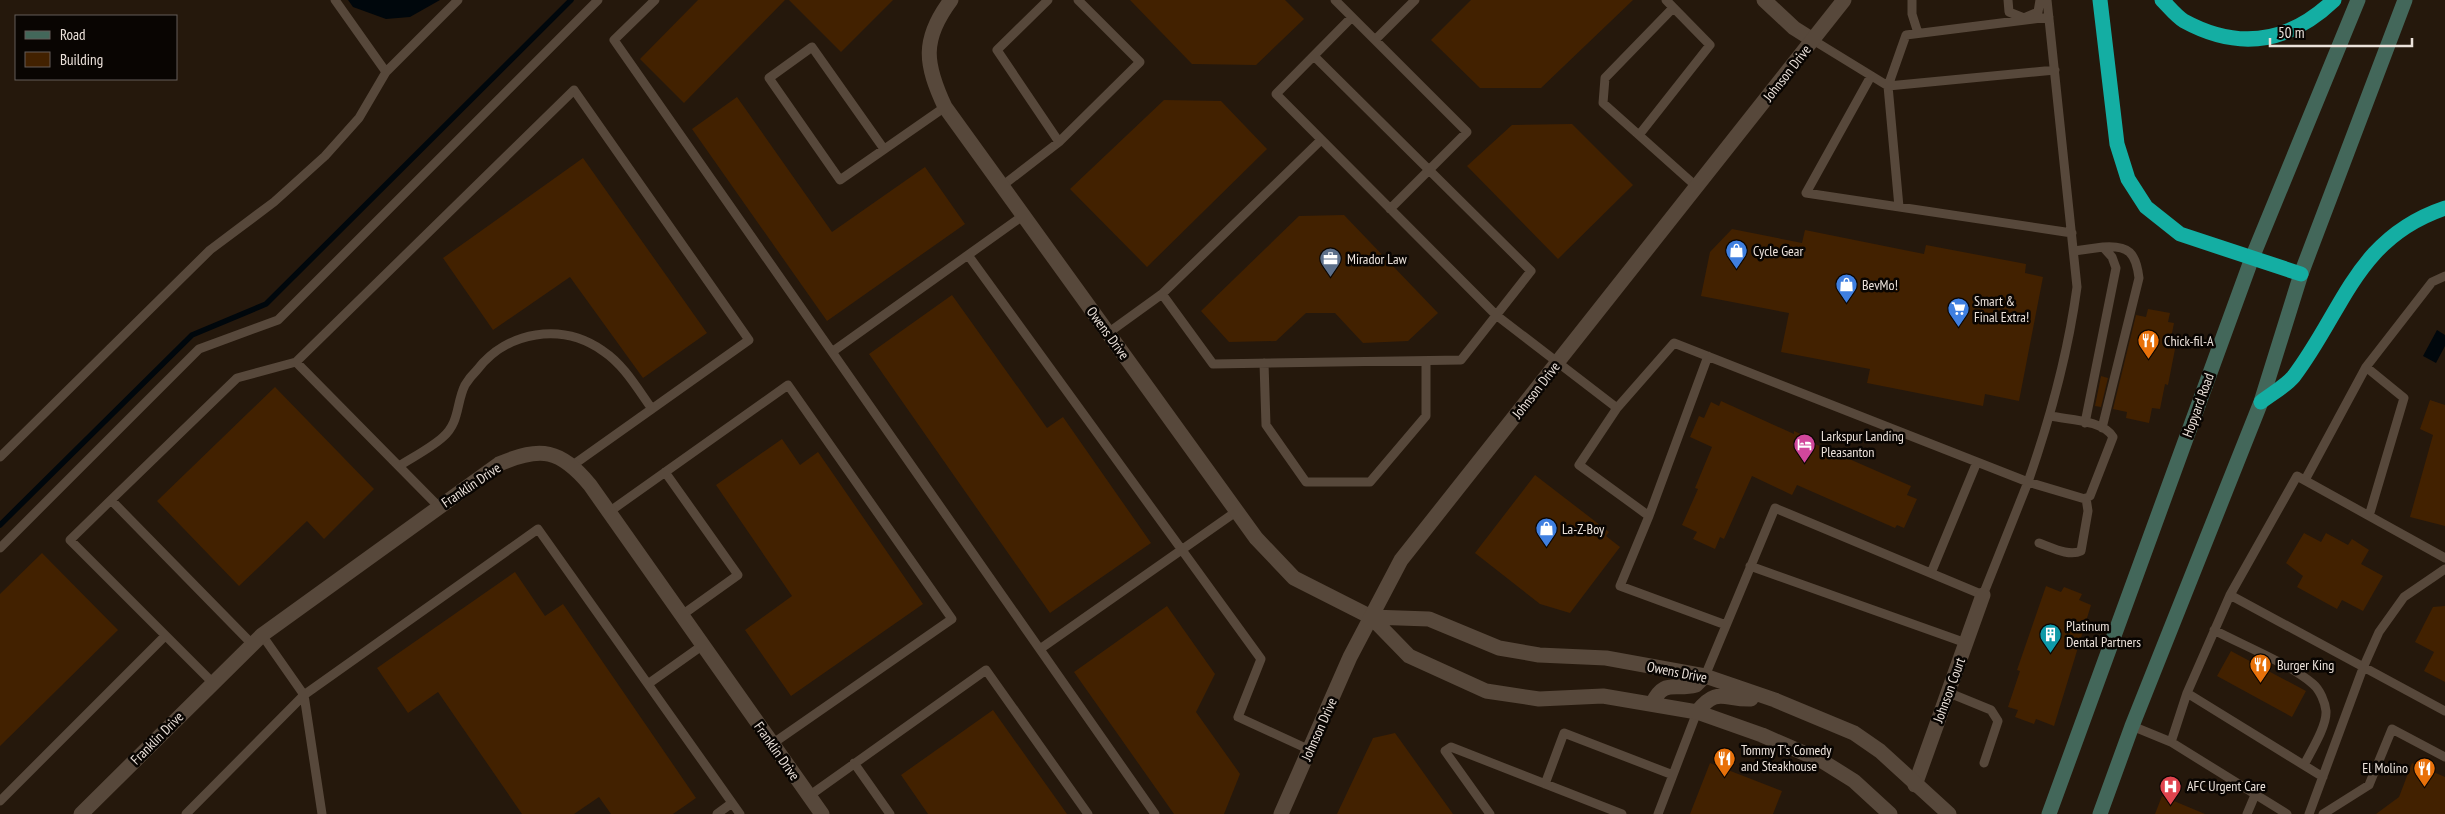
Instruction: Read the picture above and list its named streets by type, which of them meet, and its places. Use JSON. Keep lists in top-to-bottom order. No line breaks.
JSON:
{"streets":{"main road":["Hopyard Road"],"street":["Johnson Drive","Owens Drive","Franklin Drive","Johnson Court"]},"crossings":[["Johnson Drive","Owens Drive"],["Owens Drive","Johnson Court"]],"places":{"shop":["Cycle Gear","BevMo!","La-Z-Boy"],"office":["Mirador Law"],"supermarket":["Smart & Final Extra!"],"restaurant":["Chick-fil-A","Burger King","Tommy T's Comedy and Steakhouse","El Molino"],"hotel":["Larkspur Landing Pleasanton"],"building":["Platinum Dental Partners"],"hospital":["AFC Urgent Care"]},"legend":["Road","Building"],"scale_bar":"50 m"}
